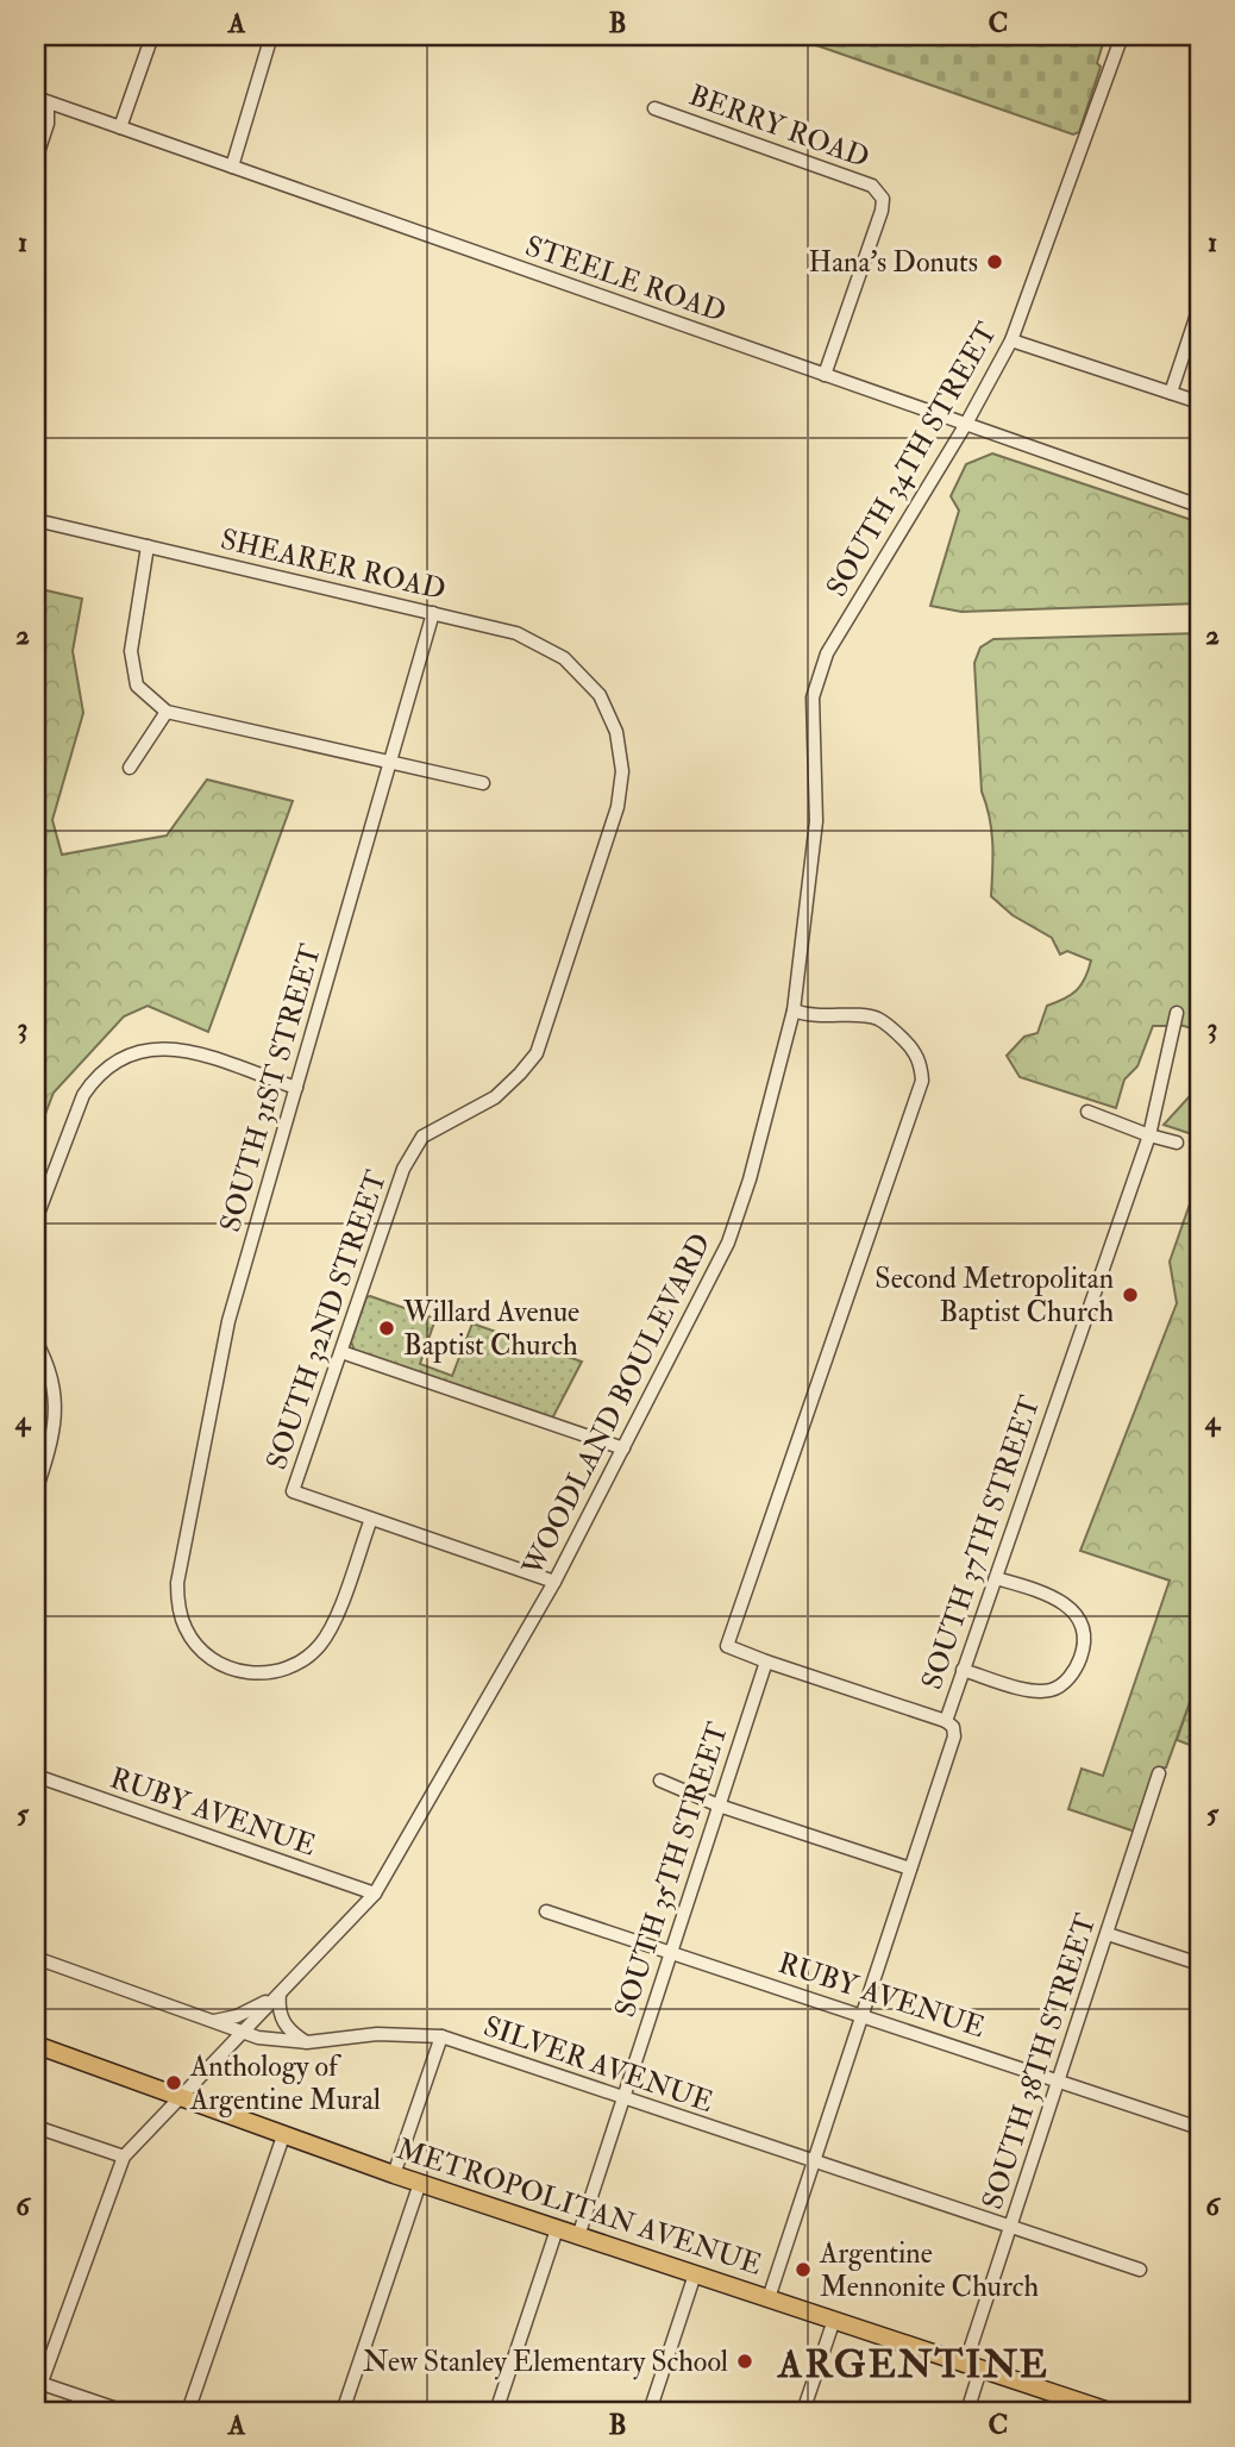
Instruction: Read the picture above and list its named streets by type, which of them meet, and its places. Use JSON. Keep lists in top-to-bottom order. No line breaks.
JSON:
{"streets":{"main road":["METROPOLITAN AVENUE"],"street":["BERRY ROAD","STEELE ROAD","SOUTH 34TH STREET","SHEARER ROAD","SOUTH 31ST STREET","SOUTH 32ND STREET","WOODLAND BOULEVARD","SOUTH 37TH STREET","RUBY AVENUE","SOUTH 35TH STREET","SOUTH 38TH STREET","SILVER AVENUE"]},"crossings":[["BERRY ROAD","STEELE ROAD"],["STEELE ROAD","SOUTH 34TH STREET"],["SOUTH 34TH STREET","WOODLAND BOULEVARD"],["SHEARER ROAD","SOUTH 31ST STREET"],["SHEARER ROAD","SOUTH 32ND STREET"],["SOUTH 31ST STREET","SOUTH 32ND STREET"],["WOODLAND BOULEVARD","RUBY AVENUE"],["WOODLAND BOULEVARD","SILVER AVENUE"],["WOODLAND BOULEVARD","METROPOLITAN AVENUE"],["SOUTH 37TH STREET","RUBY AVENUE"],["SOUTH 37TH STREET","SILVER AVENUE"],["SOUTH 37TH STREET","METROPOLITAN AVENUE"],["RUBY AVENUE","SOUTH 35TH STREET"],["RUBY AVENUE","SOUTH 38TH STREET"],["SOUTH 35TH STREET","SILVER AVENUE"],["SOUTH 35TH STREET","METROPOLITAN AVENUE"],["SOUTH 38TH STREET","SILVER AVENUE"],["SOUTH 38TH STREET","METROPOLITAN AVENUE"]],"districts":["ARGENTINE"],"places":["Hana's Donuts","Second Metropolitan Baptist Church","Willard Avenue Baptist Church","Anthology of Argentine Mural","Argentine Mennonite Church","New Stanley Elementary School"],"grid":{"columns":["A","B","C"],"rows":["1","2","3","4","5","6"]}}
